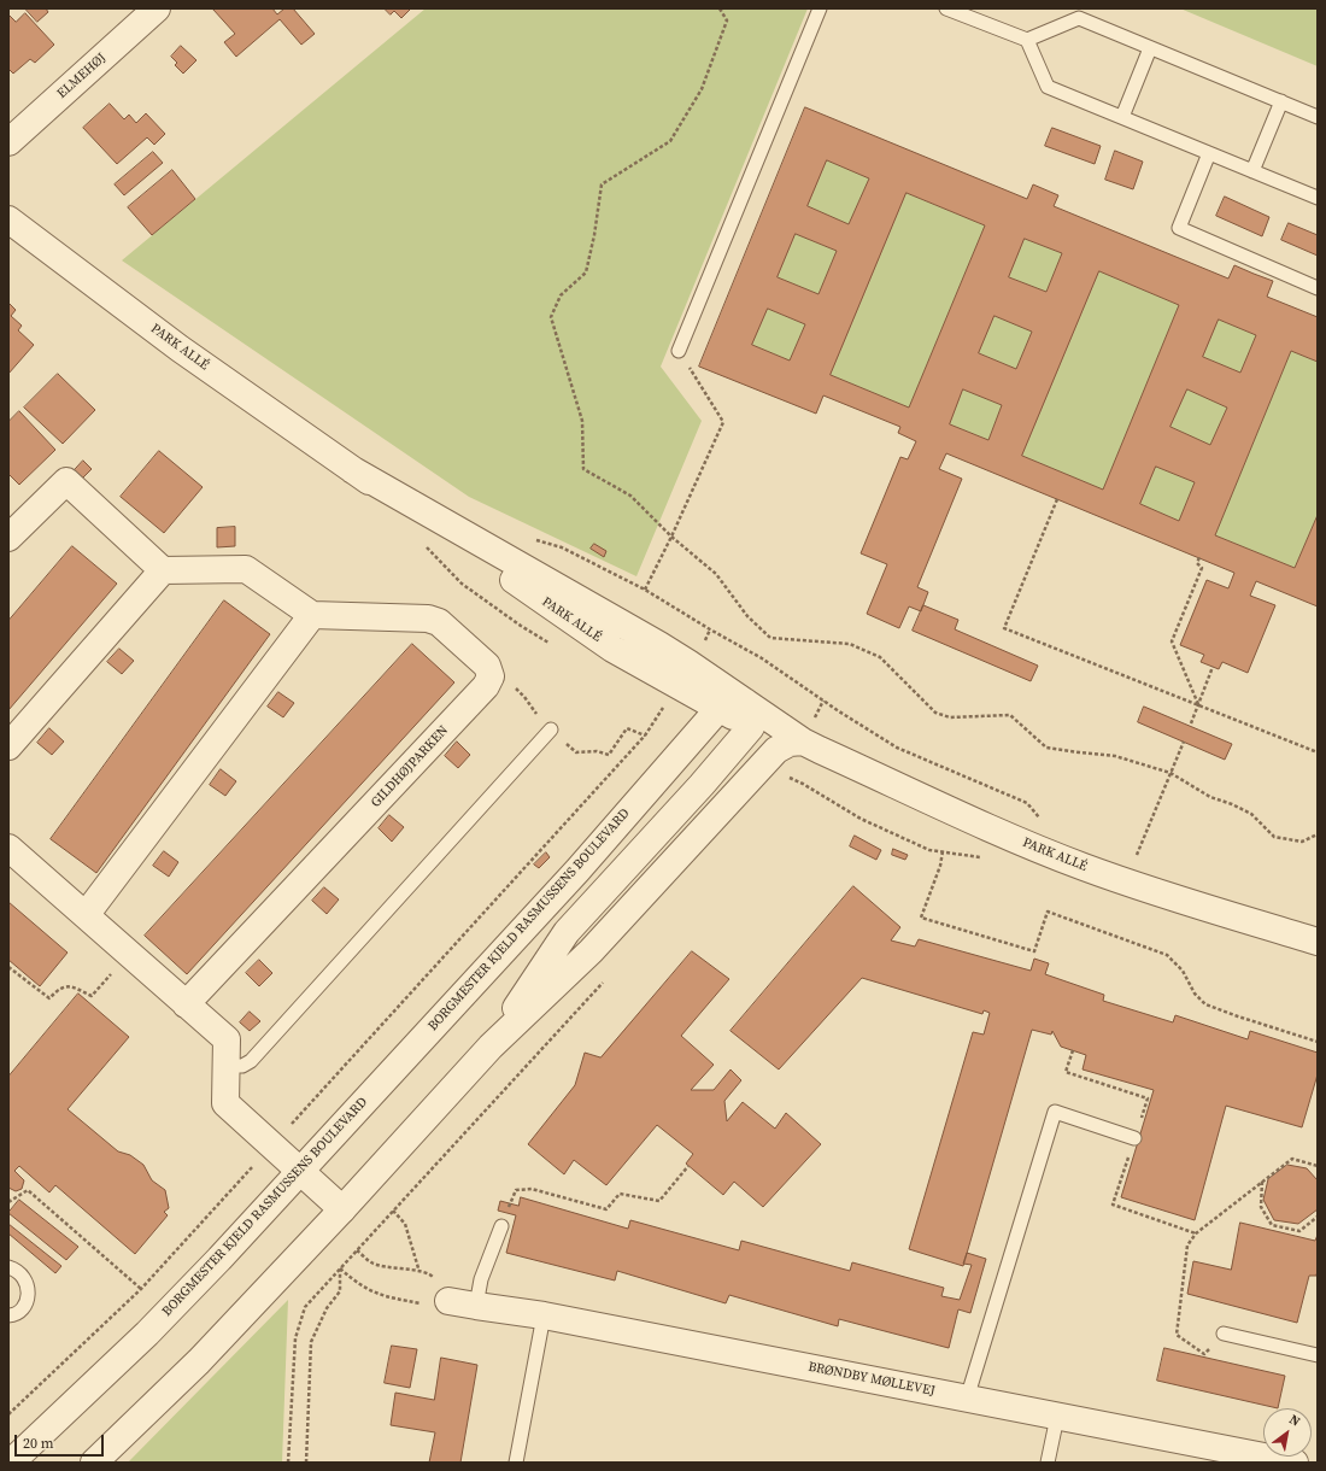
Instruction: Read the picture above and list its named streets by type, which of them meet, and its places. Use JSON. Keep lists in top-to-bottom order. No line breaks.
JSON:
{"streets":{"street":["ELMEHØJ","PARK ALLÉ","GILDHØJPARKEN","BORGMESTER KJELD RASMUSSENS BOULEVARD","BRØNDBY MØLLEVEJ"]},"crossings":[["PARK ALLÉ","BORGMESTER KJELD RASMUSSENS BOULEVARD"]],"scale_bar":"20 m","north":"top right"}
